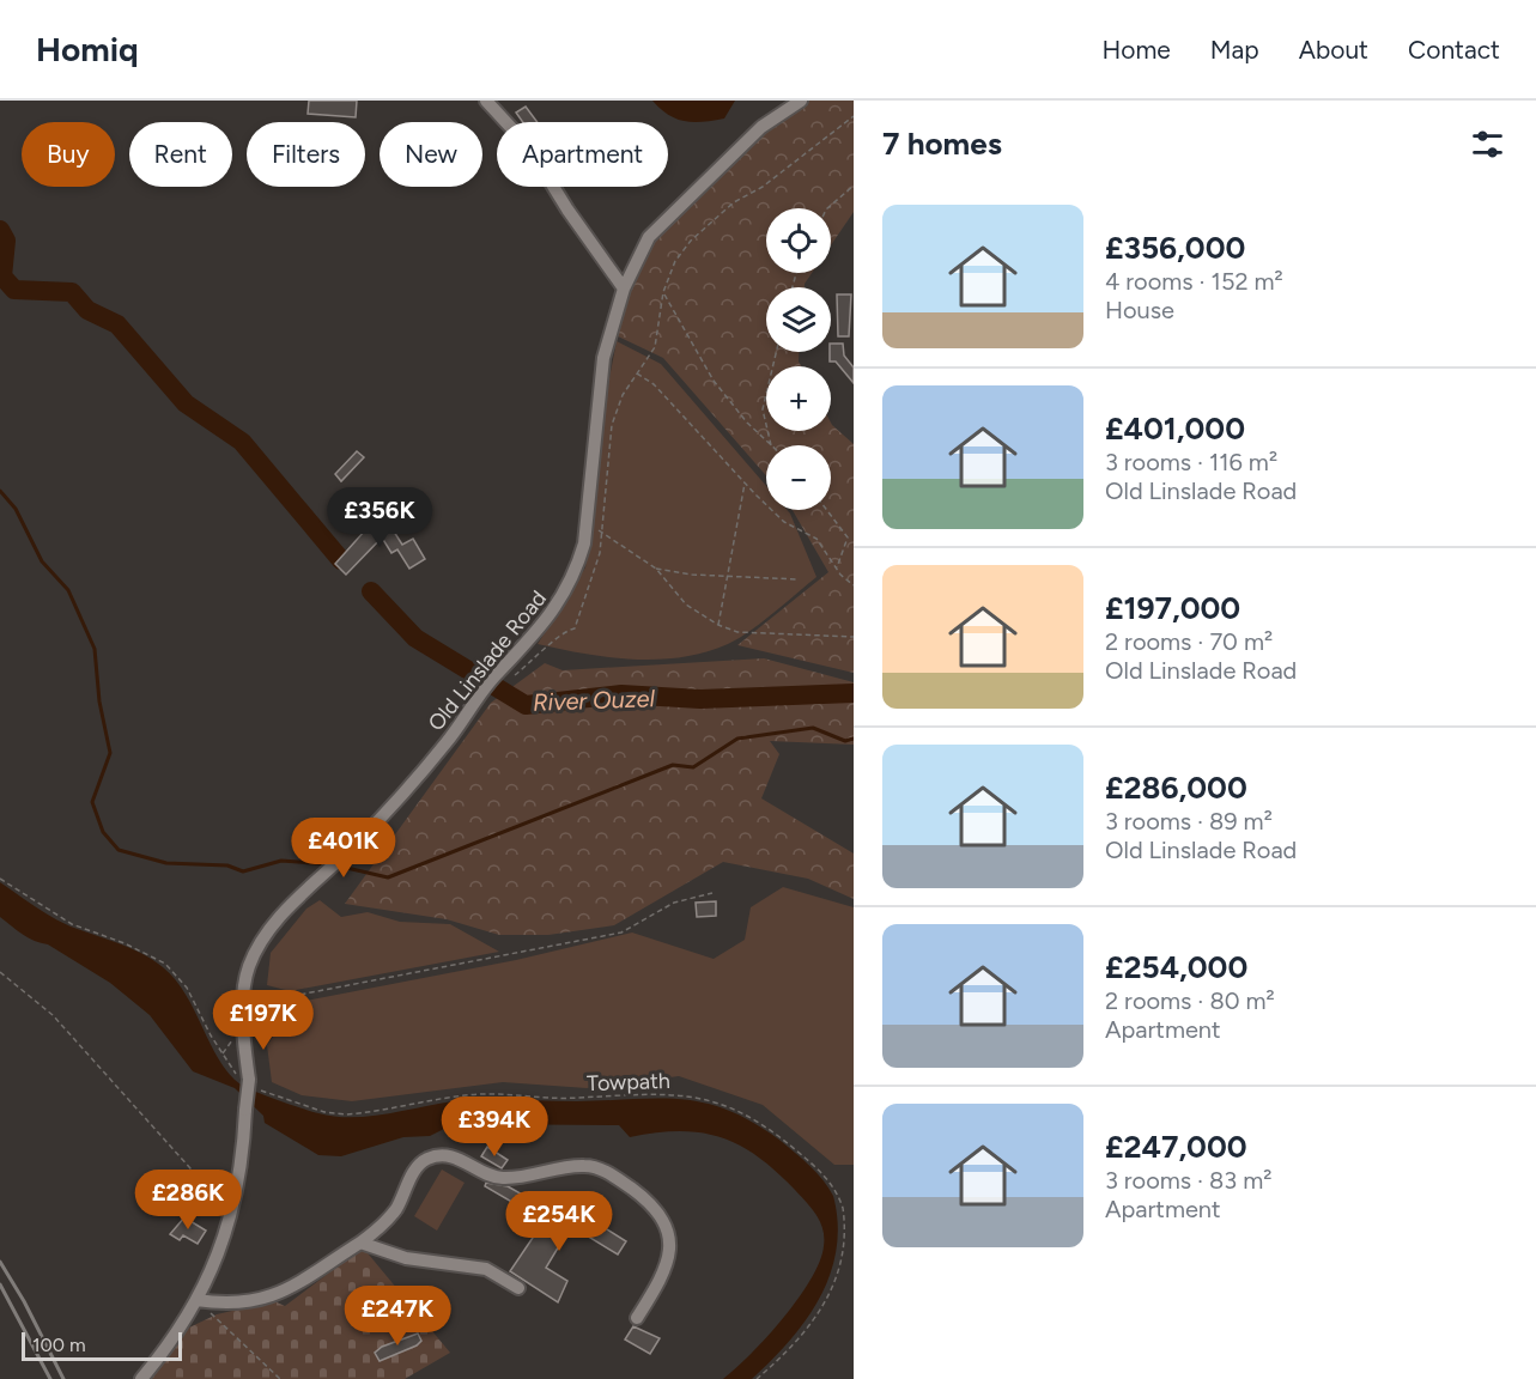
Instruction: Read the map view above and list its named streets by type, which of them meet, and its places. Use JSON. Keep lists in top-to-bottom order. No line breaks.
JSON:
{"streets":{"street":["Old Linslade Road"],"path":["Towpath"]},"crossings":[["Old Linslade Road","Towpath"]],"water":["River Ouzel"],"scale_bar":"100 m","page":{"header":"Homiq","nav":["Home","Map","About","Contact"],"heading":"7 homes","chip":["Buy","Rent","Filters","New","Apartment"],"list":[{"name":"£356,000","note":"4 rooms · 152 m² · House"},{"name":"£401,000","note":"3 rooms · 116 m² · Old Linslade Road"},{"name":"£197,000","note":"2 rooms · 70 m² · Old Linslade Road"},{"name":"£286,000","note":"3 rooms · 89 m² · Old Linslade Road"},{"name":"£254,000","note":"2 rooms · 80 m² · Apartment"},{"name":"£247,000","note":"3 rooms · 83 m² · Apartment"}],"map_buttons":["+","−"],"price":["£356K","£401K","£197K","£394K","£286K","£254K","£247K"],"scale":"100 m"}}
